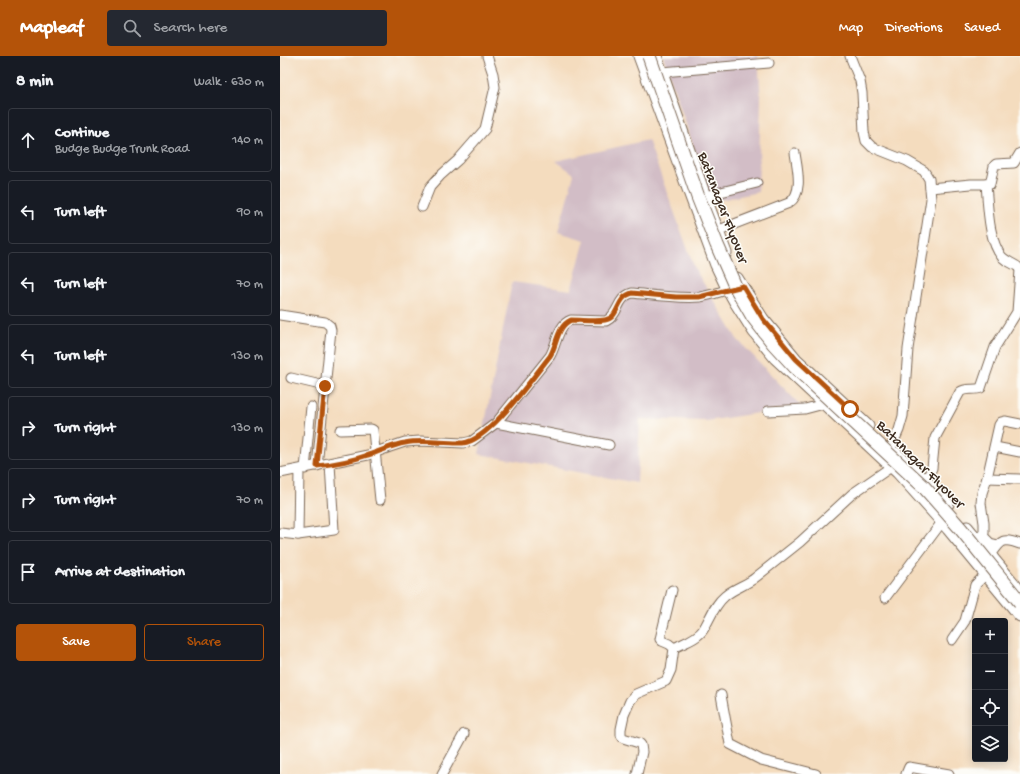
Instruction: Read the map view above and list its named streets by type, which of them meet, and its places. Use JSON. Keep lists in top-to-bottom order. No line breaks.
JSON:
{"streets":{"main road":["Batanagar Flyover"]},"page":{"header":"Mapleaf","search":"Search here","nav":["Map","Directions","Saved"],"heading":["8 min","Walk · 630 m"],"list":[["Continue","Budge Budge Trunk Road","140 m"],["Turn left","90 m"],["Turn left","70 m"],["Turn left","130 m"],["Turn right","130 m"],["Turn right","70 m"],"Arrive at destination"],"buttons":["Save","Share"],"map_buttons":["+","−"]}}
